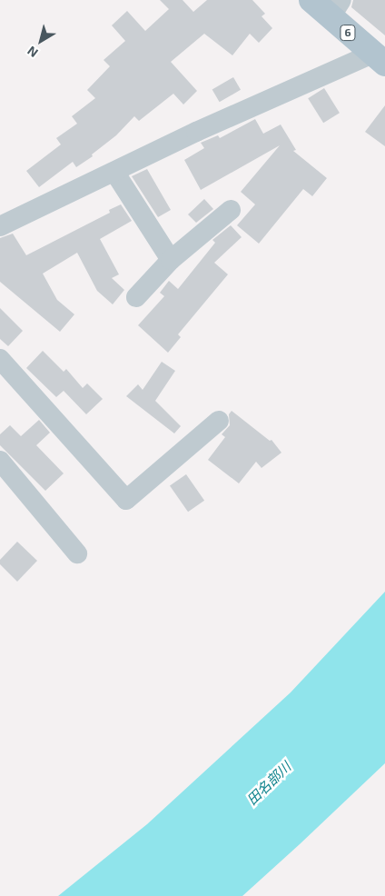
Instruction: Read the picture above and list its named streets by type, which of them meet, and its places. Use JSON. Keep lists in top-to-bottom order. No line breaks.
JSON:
{"streets":{"main road":["6"]},"water":["田名部川"],"north":"bottom left"}
